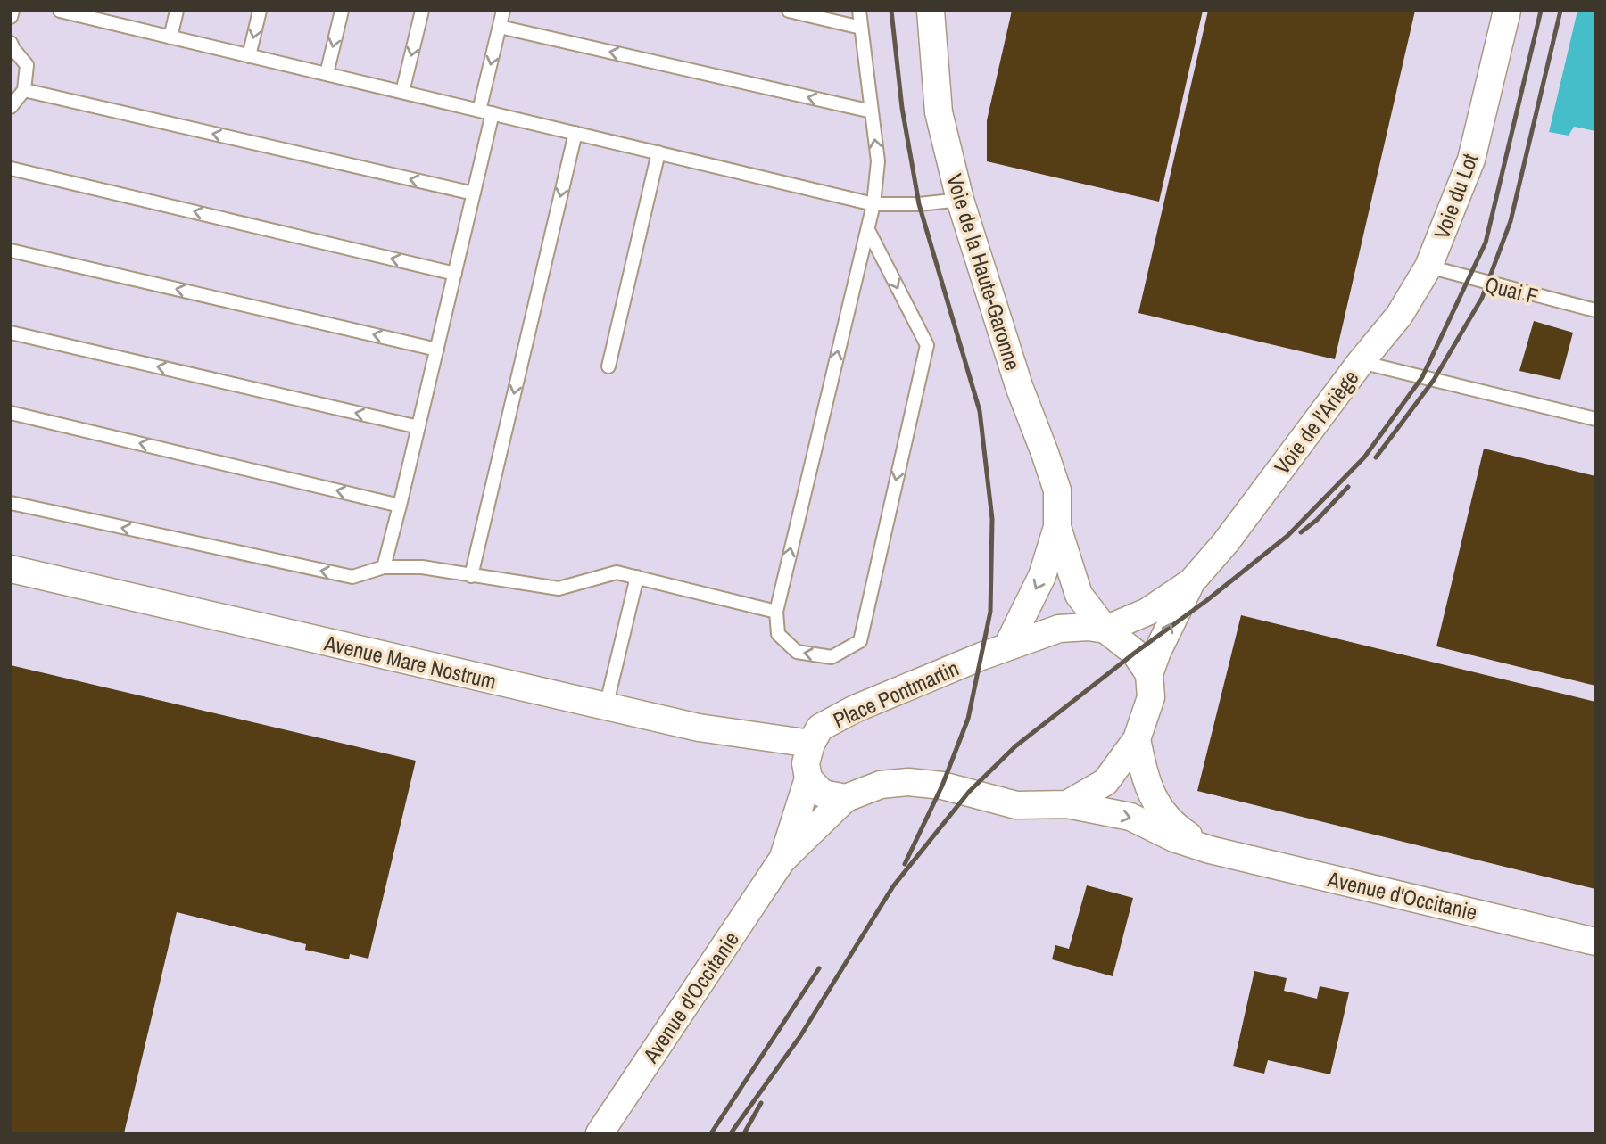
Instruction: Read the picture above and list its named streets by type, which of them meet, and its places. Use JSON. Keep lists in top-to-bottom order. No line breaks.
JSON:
{"streets":{"street":["Voie du Lot","Voie de la Haute-Garonne","Voie de l'Ariège","Avenue Mare Nostrum","Place Pontmartin","Avenue d'Occitanie"],"lane":["Quai F"]},"crossings":[["Voie du Lot","Quai F"],["Voie du Lot","Voie de l'Ariège"],["Voie de la Haute-Garonne","Voie de l'Ariège"],["Voie de la Haute-Garonne","Place Pontmartin"],["Voie de l'Ariège","Place Pontmartin"],["Avenue Mare Nostrum","Place Pontmartin"],["Place Pontmartin","Avenue d'Occitanie"]]}
